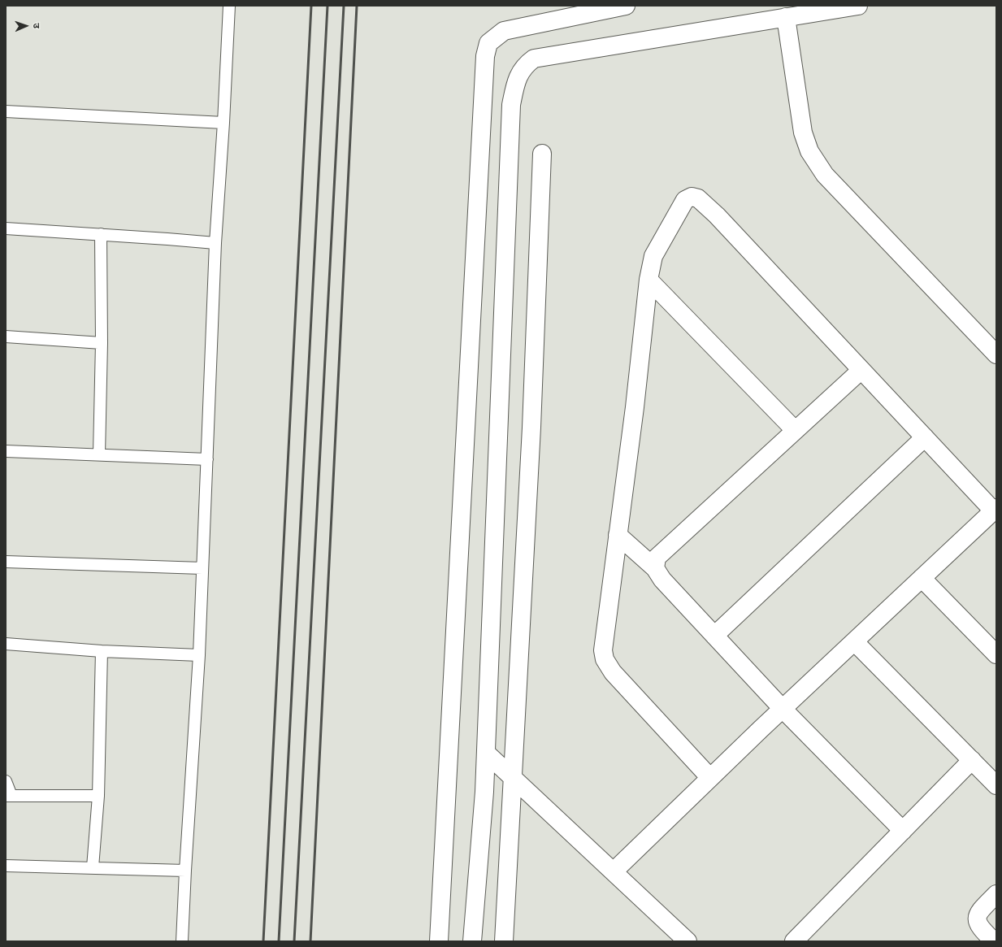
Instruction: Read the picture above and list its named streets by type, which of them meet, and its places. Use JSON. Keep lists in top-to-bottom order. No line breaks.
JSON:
{"north":"right"}
